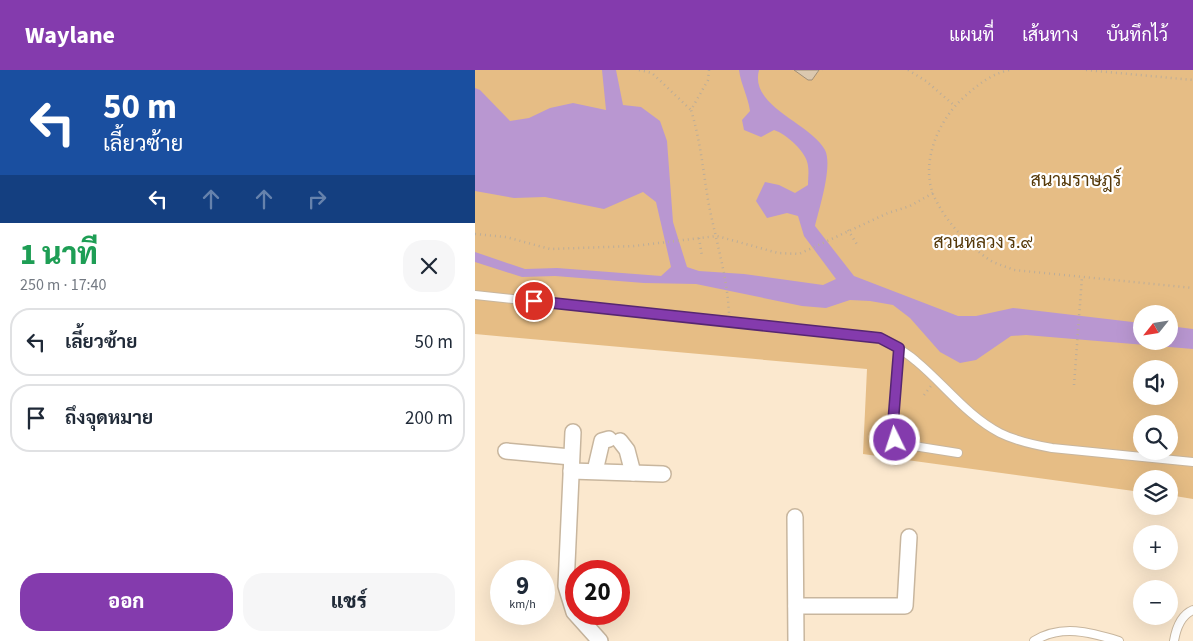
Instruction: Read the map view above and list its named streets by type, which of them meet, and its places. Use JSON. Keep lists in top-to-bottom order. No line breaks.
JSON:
{"parks":["สนามราษฎร์","สวนหลวง ร.๙"],"north":"bottom left","page":{"header":"Waylane","nav":["แผนที่","เส้นทาง","บันทึกไว้"],"turn":["50 m","เลี้ยวซ้าย"],"heading":["1 นาที","250 m · 17:40"],"map_buttons":["+","−"],"list":[{"name":"เลี้ยวซ้าย","value":"50 m"},{"name":"ถึงจุดหมาย","value":"200 m"}],"speed":"9 km/h","limit":"20","buttons":["ออก","แชร์"]}}
